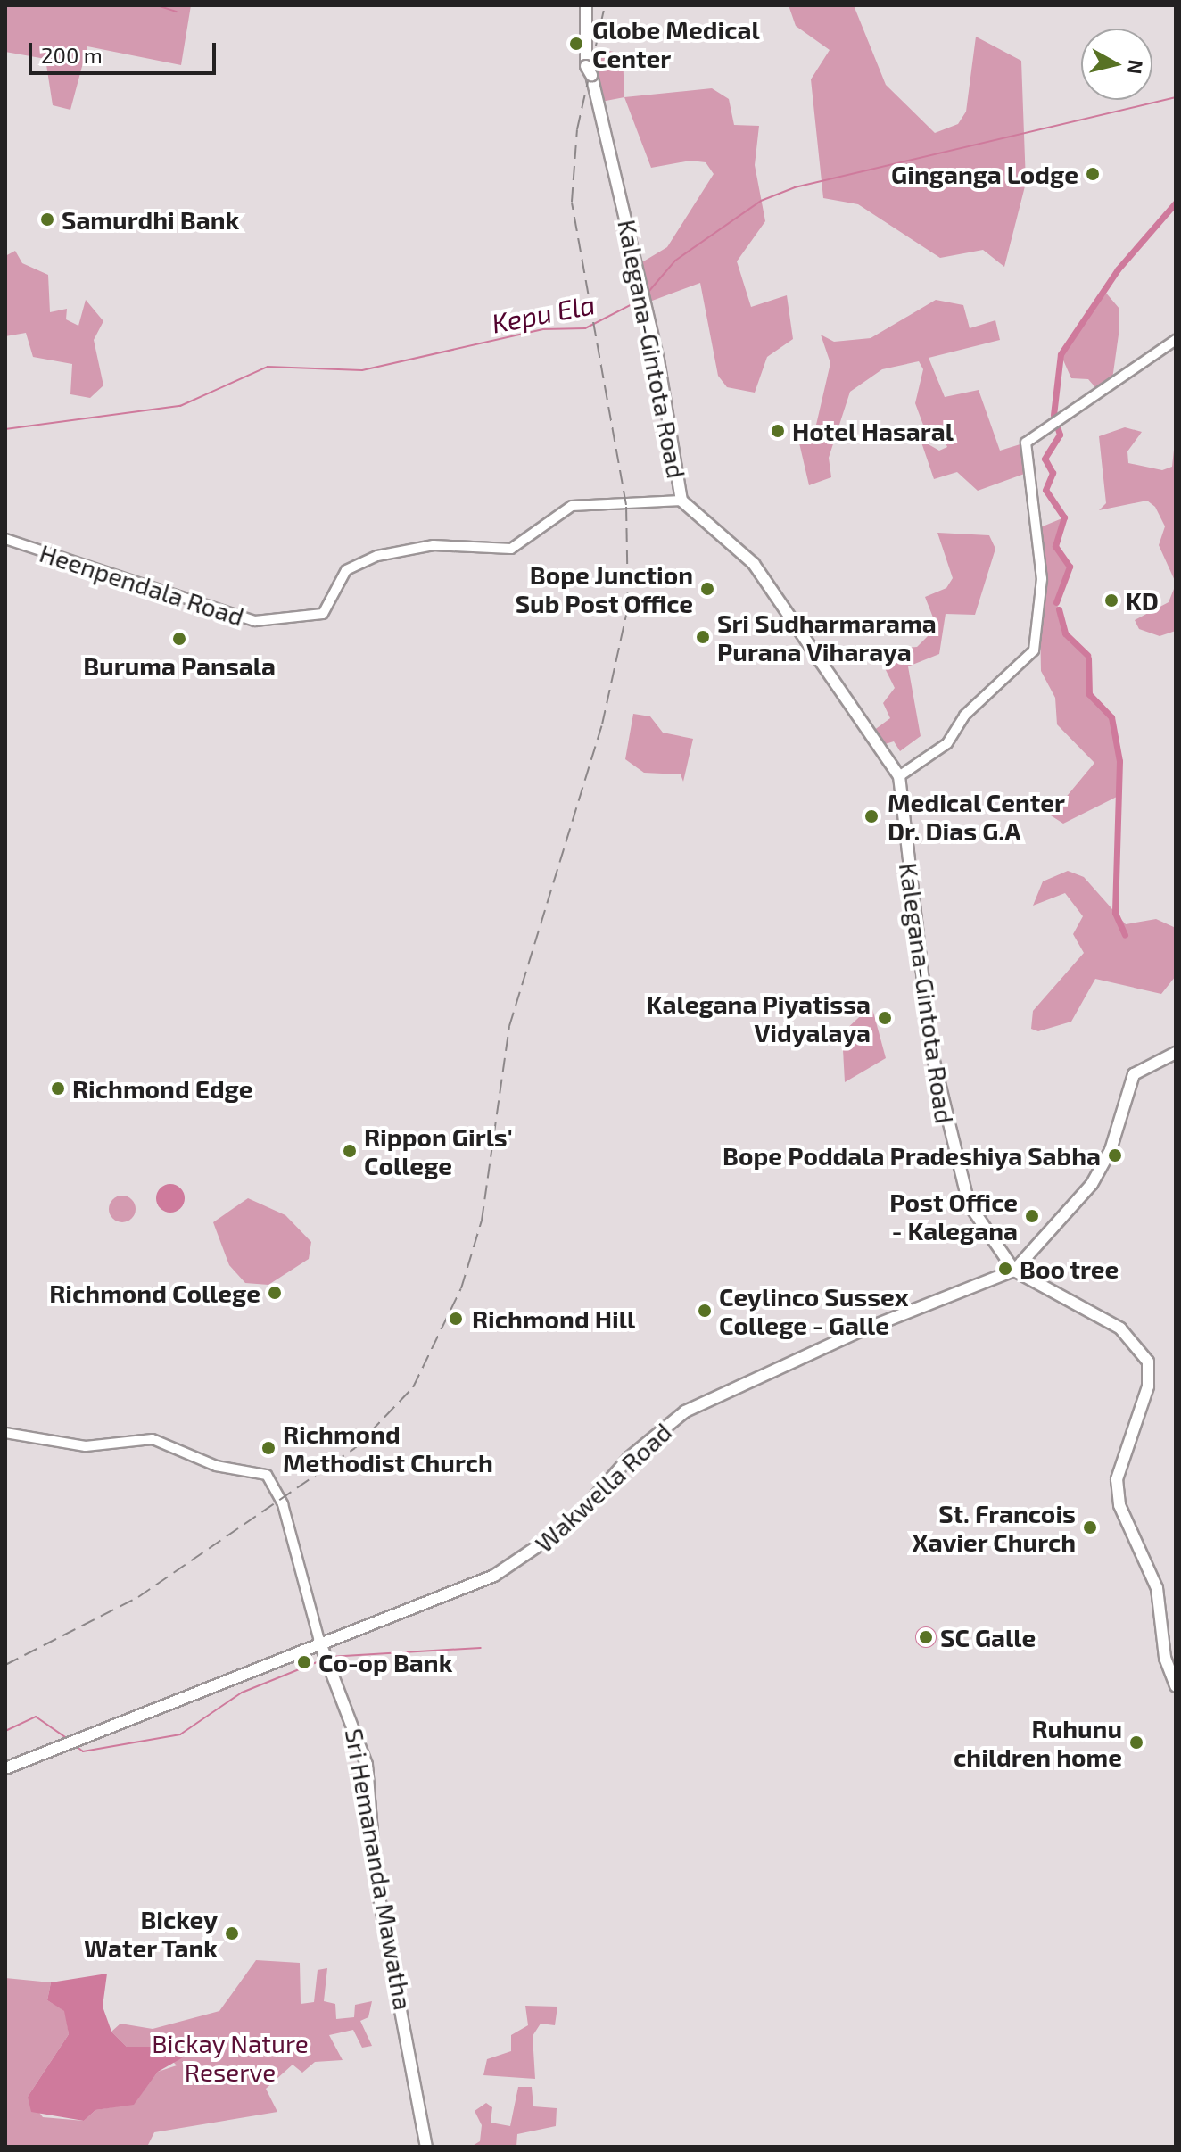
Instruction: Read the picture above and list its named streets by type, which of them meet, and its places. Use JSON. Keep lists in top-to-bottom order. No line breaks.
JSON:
{"streets":{"main road":["Kalegana-Gintota Road","Wakwella Road","Sri Hemananda Mawatha"],"street":["Heenpendala Road"]},"crossings":[["Kalegana-Gintota Road","Heenpendala Road"],["Kalegana-Gintota Road","Wakwella Road"],["Wakwella Road","Sri Hemananda Mawatha"]],"water":["Kepu Ela"],"parks":["Bickay Nature Reserve"],"places":["Globe Medical Center","Ginganga Lodge","Samurdhi Bank","Hotel Hasaral","Bope Junction Sub Post Office","KD","Sri Sudharmarama Purana Viharaya","Buruma Pansala","Medical Center Dr. Dias G.A","Kalegana Piyatissa Vidyalaya","Richmond Edge","Rippon Girls' College","Bope Poddala Pradeshiya Sabha","Post Office - Kalegana","Boo tree","Richmond College","Ceylinco Sussex College - Galle","Richmond Hill","Richmond Methodist Church","St. Francois Xavier Church","SC Galle","Co-op Bank","Ruhunu children home","Bickey Water Tank"],"scale_bar":"200 m","north":"right"}
